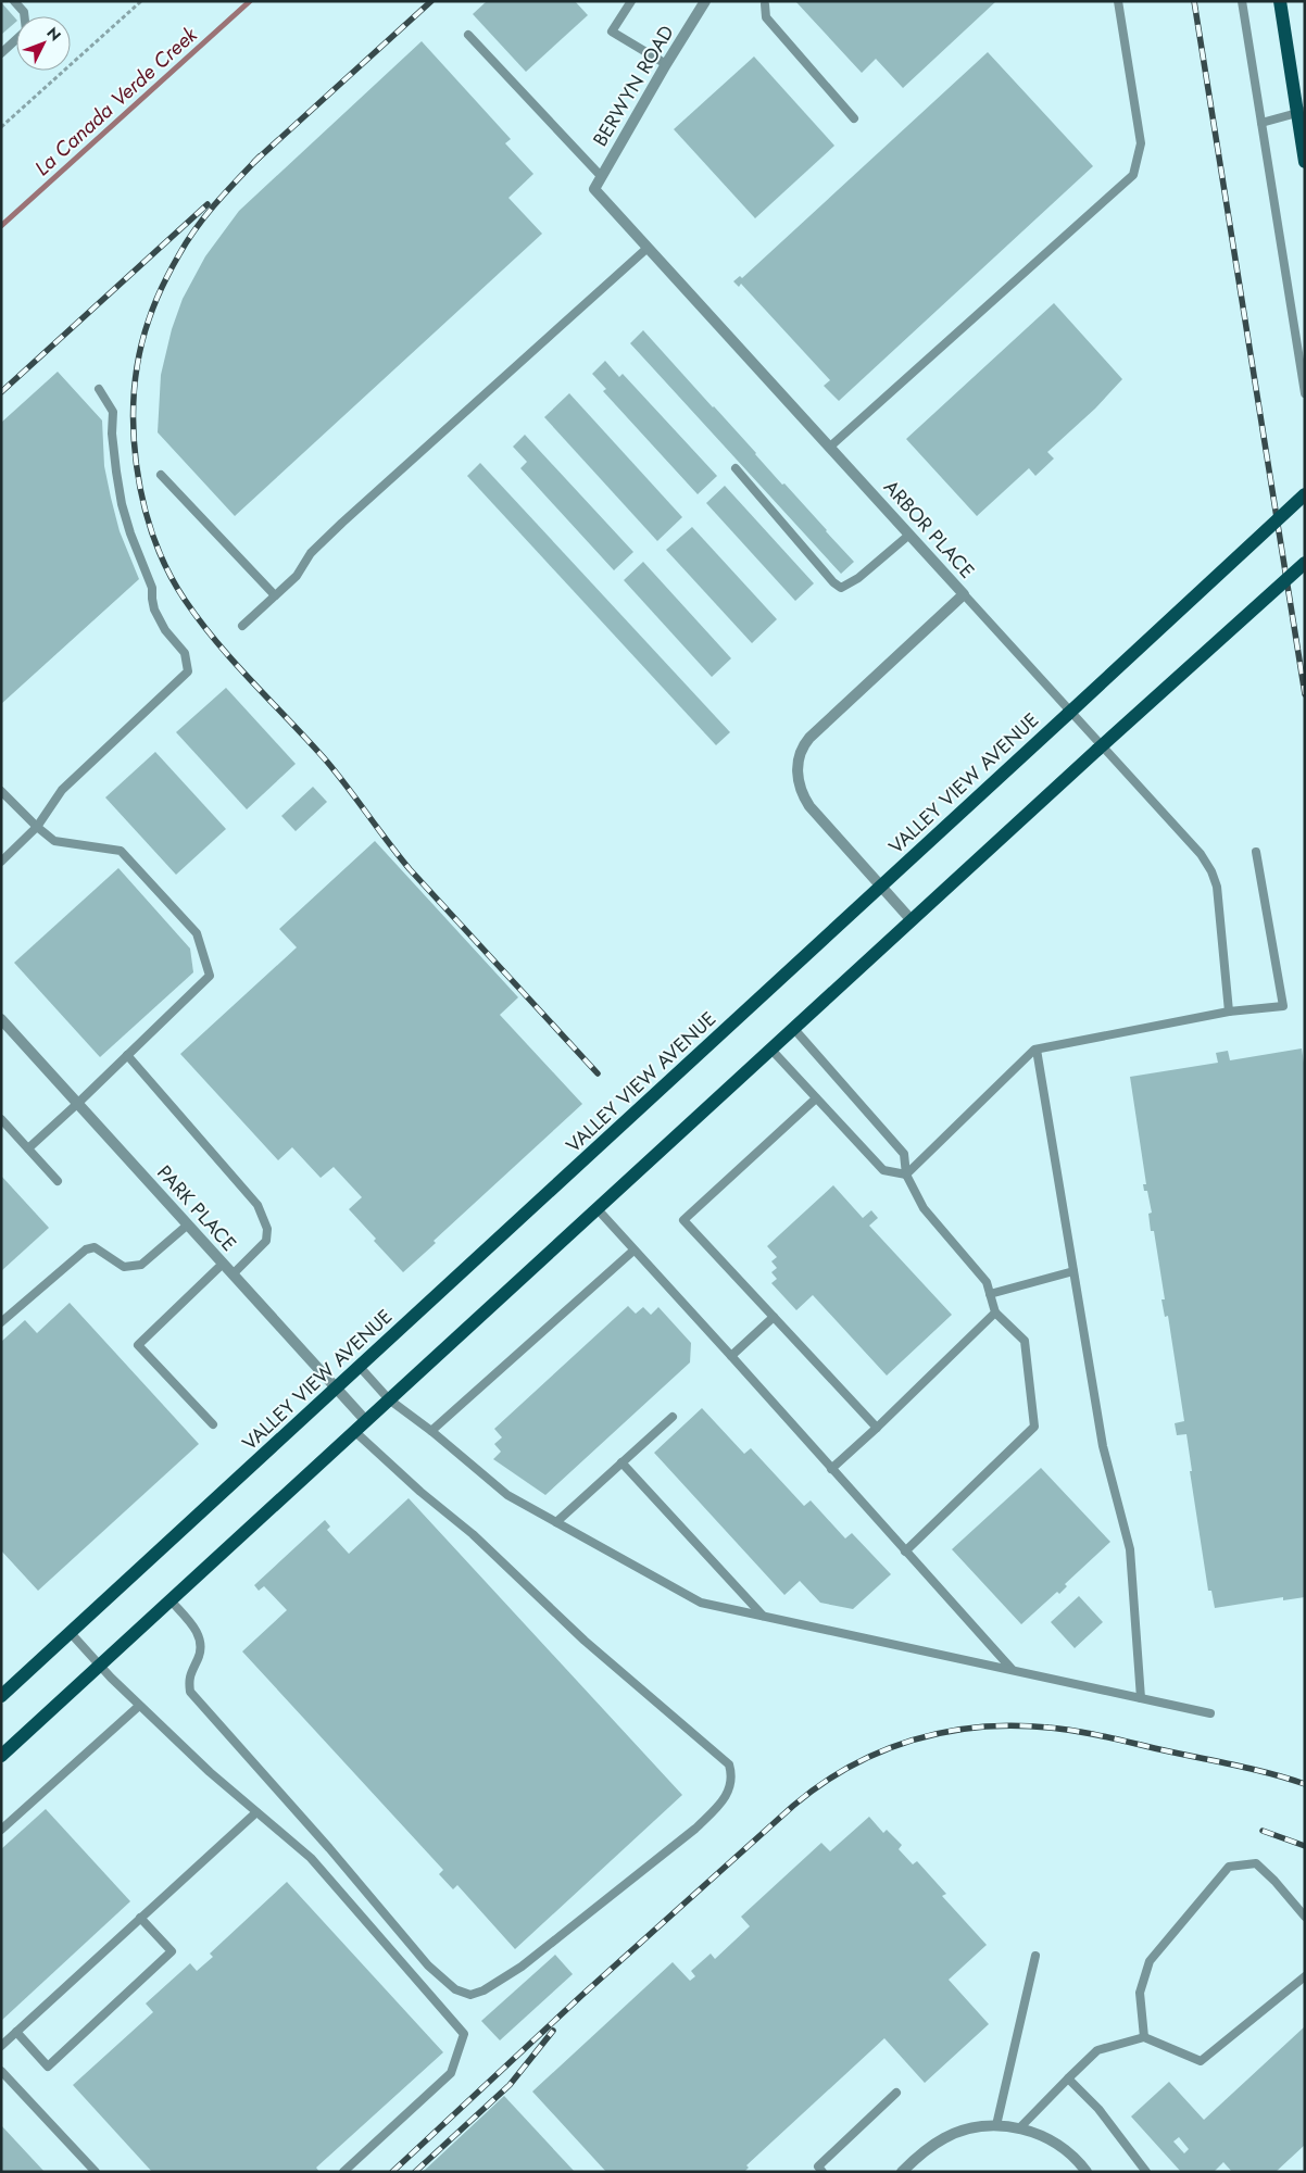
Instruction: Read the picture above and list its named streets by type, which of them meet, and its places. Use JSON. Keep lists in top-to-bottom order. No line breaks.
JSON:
{"streets":{"main road":["VALLEY VIEW AVENUE"],"street":["BERWYN ROAD","ARBOR PLACE","PARK PLACE"]},"crossings":[["BERWYN ROAD","ARBOR PLACE"],["ARBOR PLACE","VALLEY VIEW AVENUE"],["VALLEY VIEW AVENUE","PARK PLACE"]],"water":["La Canada Verde Creek"],"north":"top right"}
